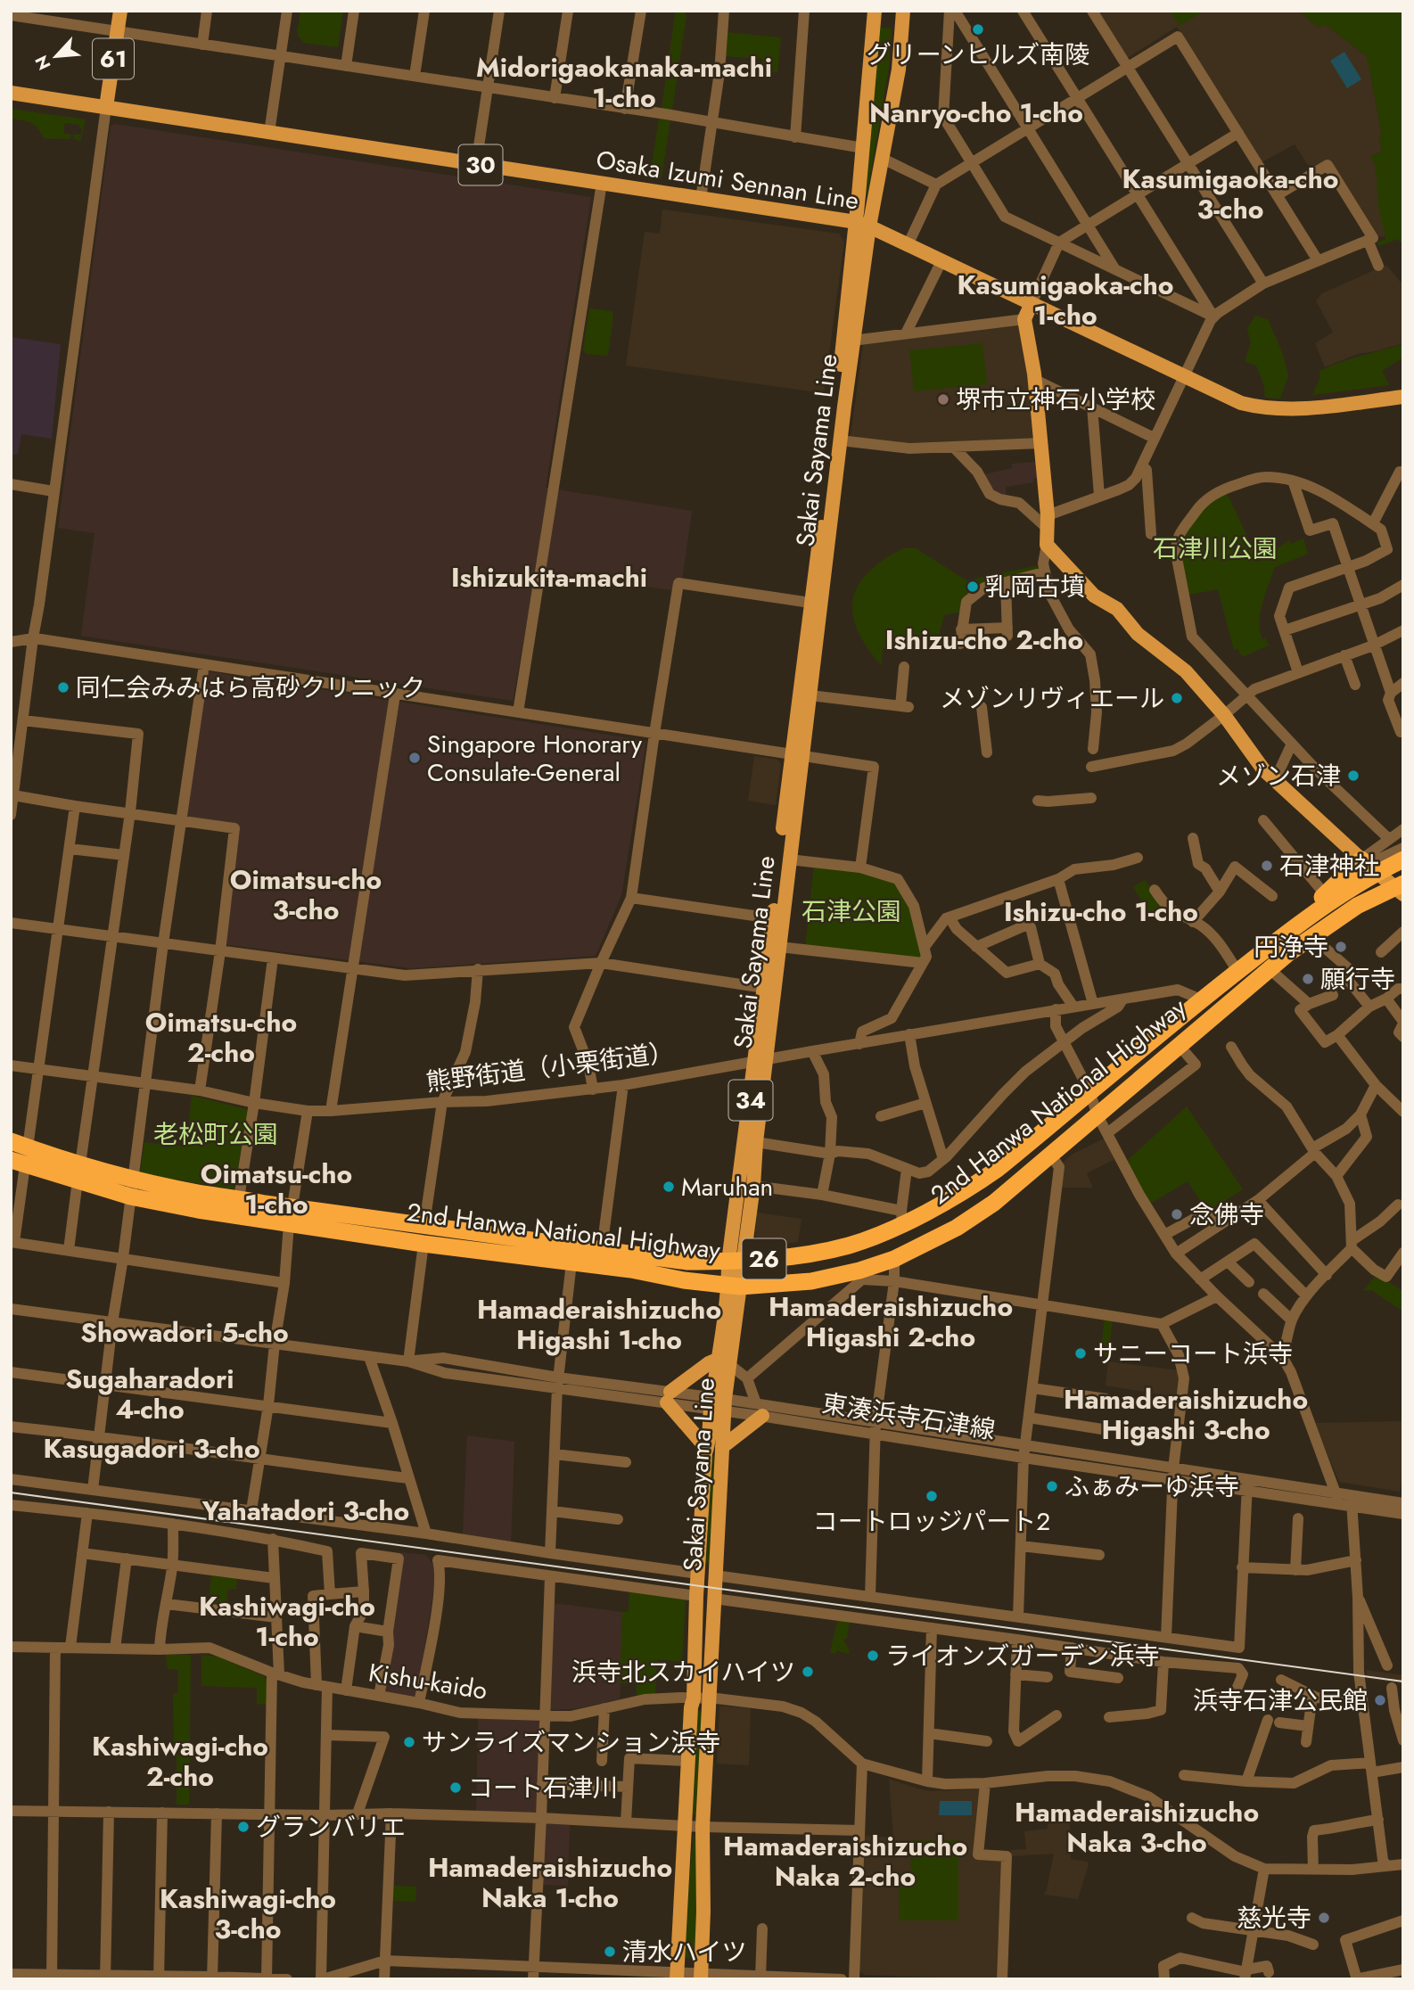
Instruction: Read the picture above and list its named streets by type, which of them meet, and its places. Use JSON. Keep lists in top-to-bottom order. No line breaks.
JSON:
{"streets":{"highway":["2nd Hanwa National Highway","26"],"main road":["61","30","Osaka Izumi Sennan Line","Sakai Sayama Line","34"],"street":["熊野街道（小栗街道）","東湊浜寺石津線","Kishu-kaido"]},"crossings":[["61","Osaka Izumi Sennan Line"],["Osaka Izumi Sennan Line","Sakai Sayama Line"],["Sakai Sayama Line","熊野街道（小栗街道）"],["Sakai Sayama Line","26"],["Sakai Sayama Line","東湊浜寺石津線"],["Sakai Sayama Line","Kishu-kaido"],["熊野街道（小栗街道）","26"],["2nd Hanwa National Highway","26"]],"districts":["Midorigaokanaka-machi 1-cho","Nanryo-cho 1-cho","Kasumigaoka-cho 3-cho","Kasumigaoka-cho 1-cho","Ishizukita-machi","Ishizu-cho 2-cho","Oimatsu-cho 3-cho","Ishizu-cho 1-cho","Oimatsu-cho 2-cho","Oimatsu-cho 1-cho","Hamaderaishizucho Higashi 2-cho","Hamaderaishizucho Higashi 1-cho","Showadori 5-cho","Sugaharadori 4-cho","Hamaderaishizucho Higashi 3-cho","Kasugadori 3-cho","Yahatadori 3-cho","Kashiwagi-cho 1-cho","Kashiwagi-cho 2-cho","Hamaderaishizucho Naka 3-cho","Hamaderaishizucho Naka 2-cho","Hamaderaishizucho Naka 1-cho","Kashiwagi-cho 3-cho"],"parks":["石津川公園","石津公園","老松町公園"],"places":["グリーンヒルズ南陵","堺市立神石小学校","乳岡古墳","同仁会みみはら高砂クリニック","メゾンリヴィエール","Singapore Honorary Consulate-General","メゾン石津","石津神社","円浄寺","願行寺","Maruhan","念佛寺","サニーコート浜寺","ふぁみーゆ浜寺","コートロッジパート2","ライオンズガーデン浜寺","浜寺北スカイハイツ","浜寺石津公民館","サンライズマンション浜寺","コート石津川","グランバリエ","慈光寺","清水ハイツ"],"north":"bottom left"}
